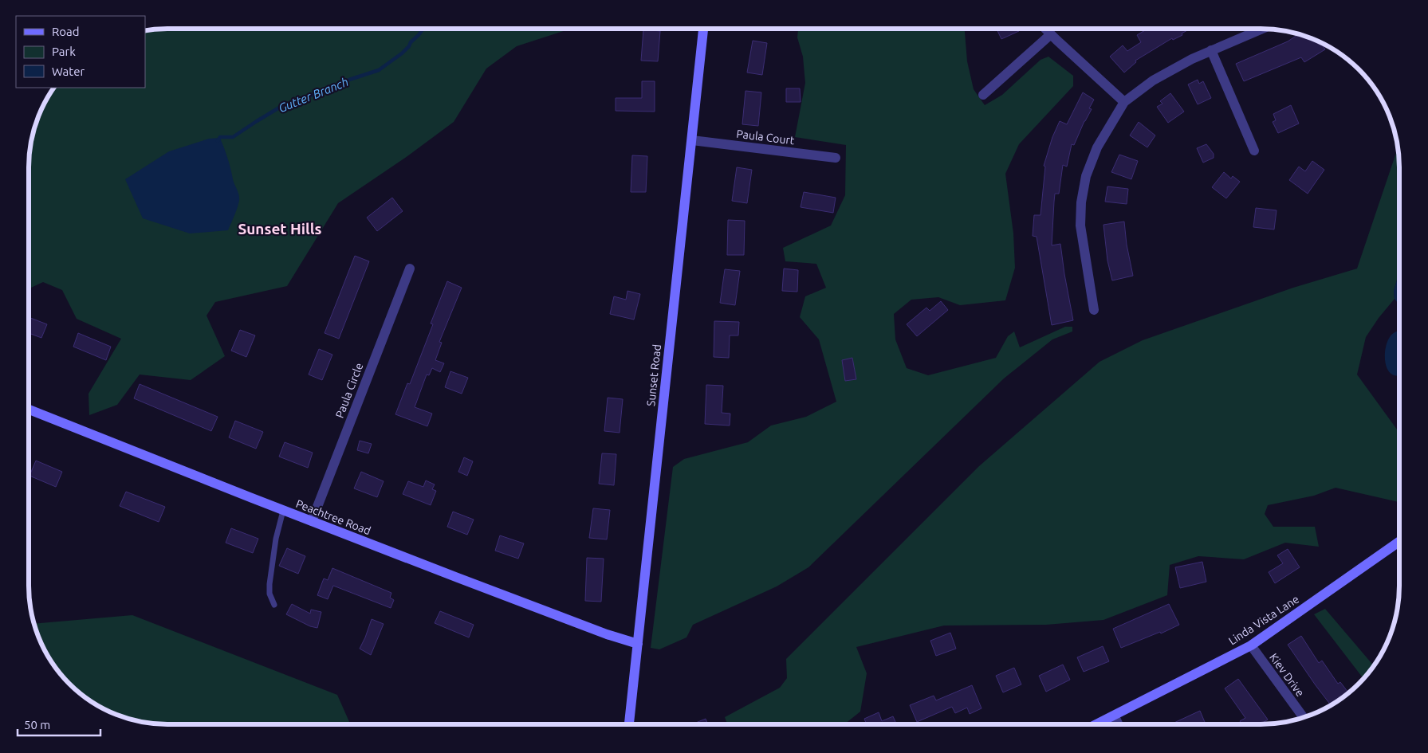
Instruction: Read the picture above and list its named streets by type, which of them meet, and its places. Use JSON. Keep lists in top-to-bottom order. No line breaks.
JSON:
{"streets":{"street":["Paula Court","Sunset Road","Paula Circle","Peachtree Road","Linda Vista Lane","Kiev Drive"]},"crossings":[["Paula Court","Sunset Road"],["Sunset Road","Peachtree Road"],["Paula Circle","Peachtree Road"],["Linda Vista Lane","Kiev Drive"]],"districts":["Sunset Hills"],"water":["Gutter Branch"],"legend":["Road","Park","Water"],"scale_bar":"50 m"}
